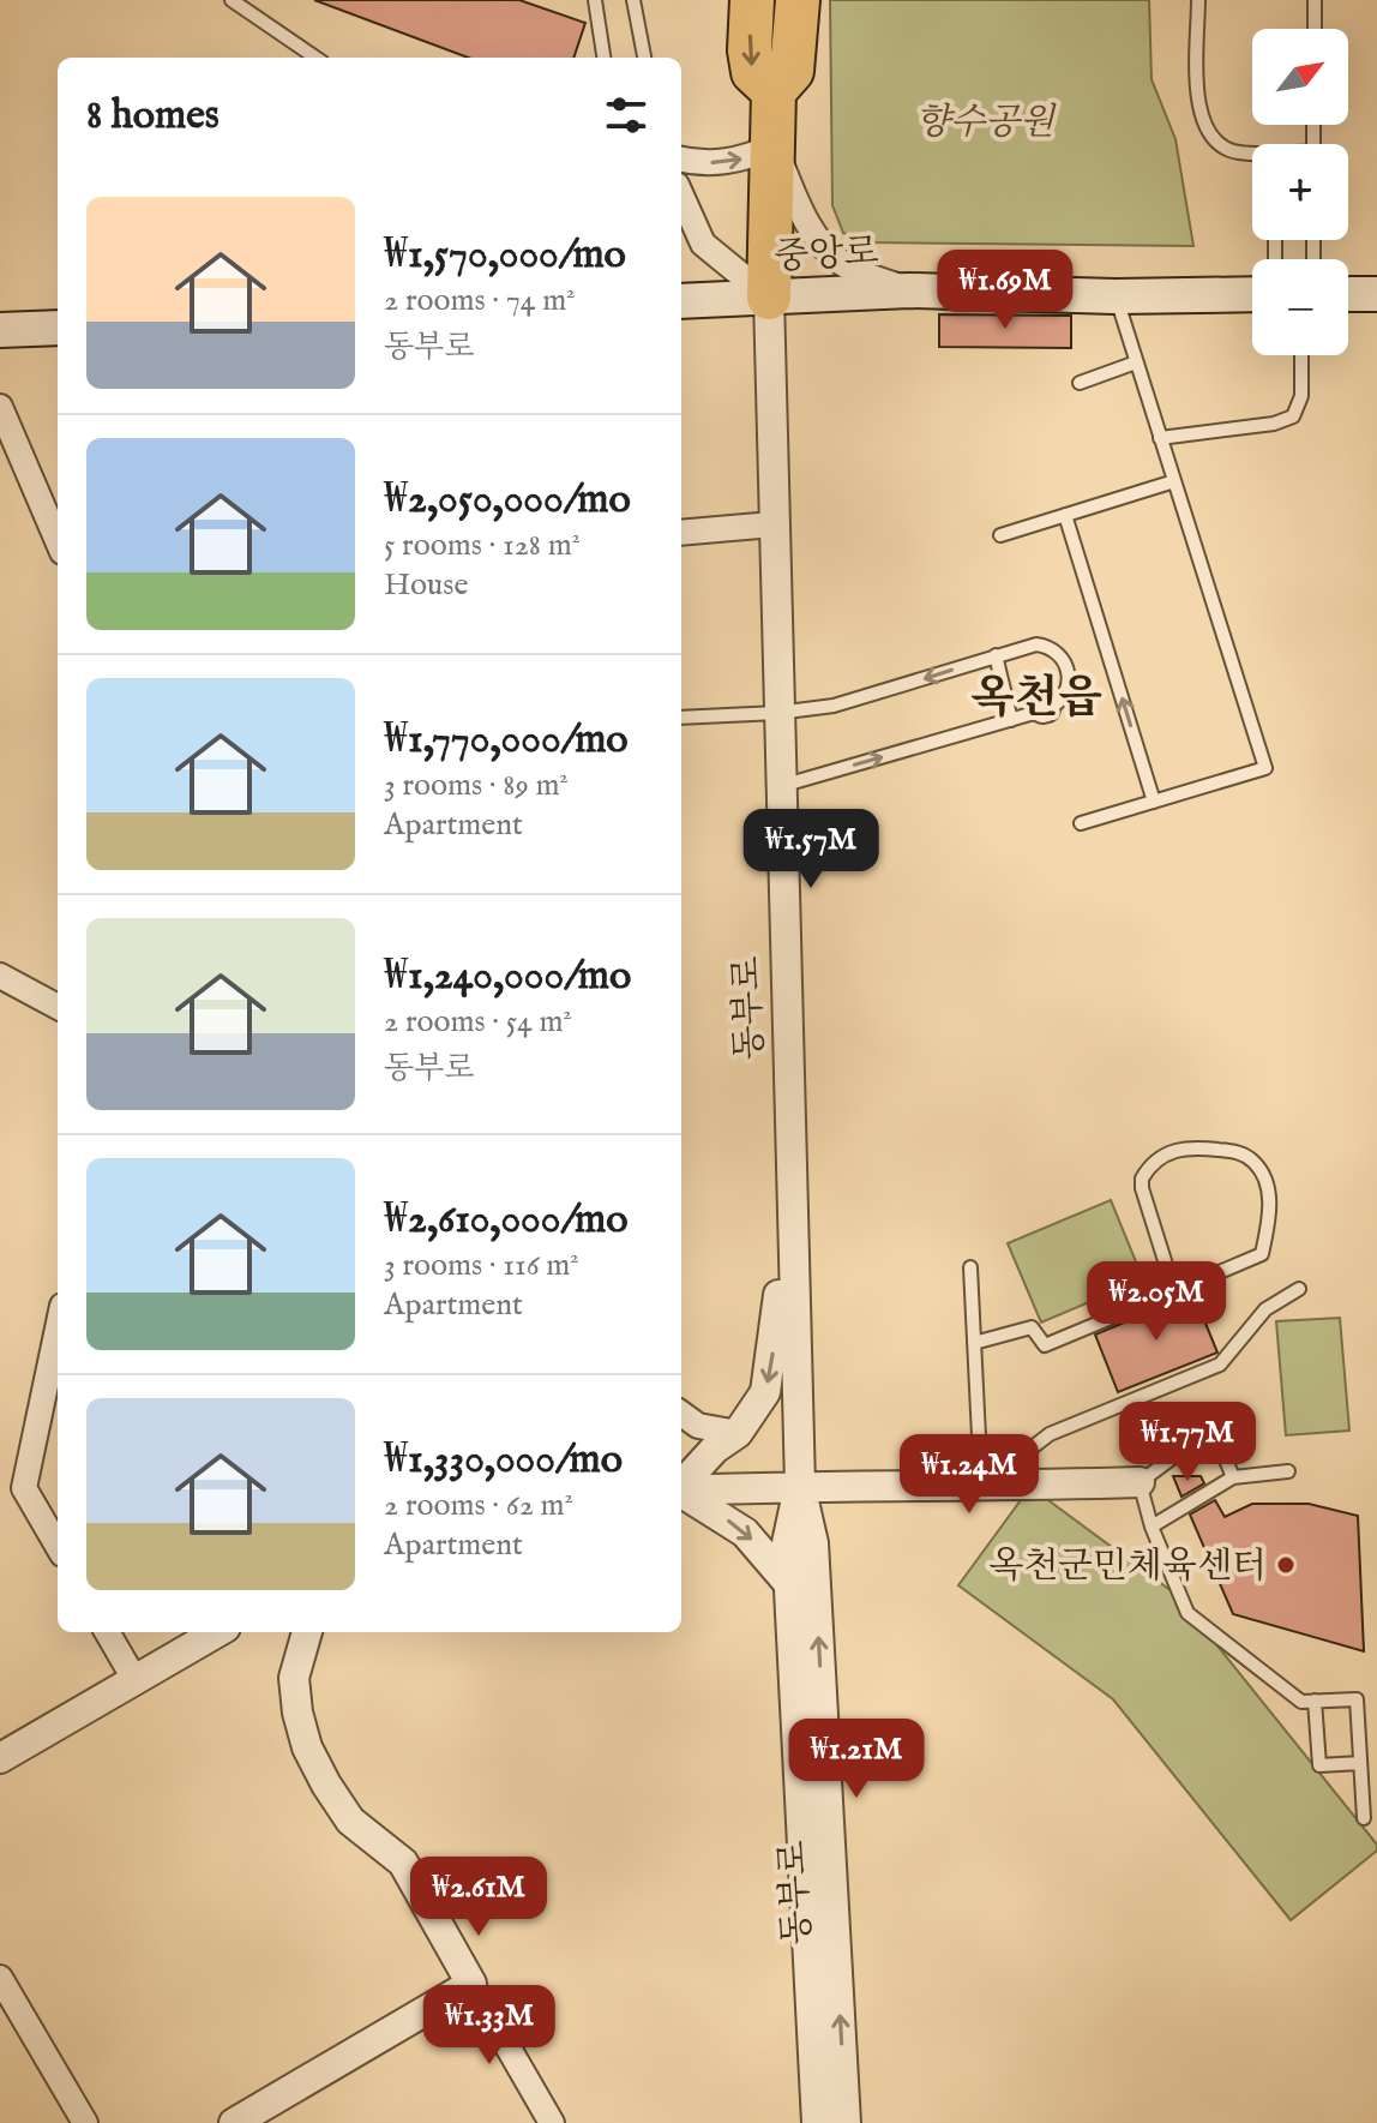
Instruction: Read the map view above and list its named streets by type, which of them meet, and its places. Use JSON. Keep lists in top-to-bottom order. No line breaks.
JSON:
{"streets":{"main road":["중앙로"],"street":["동부로"]},"crossings":[["중앙로","동부로"]],"districts":["옥천읍"],"parks":["향수공원"],"places":["옥천군민체육센터"],"north":"top right","page":{"map_buttons":["+","−"],"heading":"8 homes","list":[{"name":"₩1,570,000/mo","note":"2 rooms · 74 m² · 동부로"},{"name":"₩2,050,000/mo","note":"5 rooms · 128 m² · House"},{"name":"₩1,770,000/mo","note":"3 rooms · 89 m² · Apartment"},{"name":"₩1,240,000/mo","note":"2 rooms · 54 m² · 동부로"},{"name":"₩2,610,000/mo","note":"3 rooms · 116 m² · Apartment"},{"name":"₩1,330,000/mo","note":"2 rooms · 62 m² · Apartment"}],"price":["₩1.69M","₩1.57M","₩2.05M","₩1.77M","₩1.24M","₩1.21M","₩2.61M","₩1.33M"]}}
